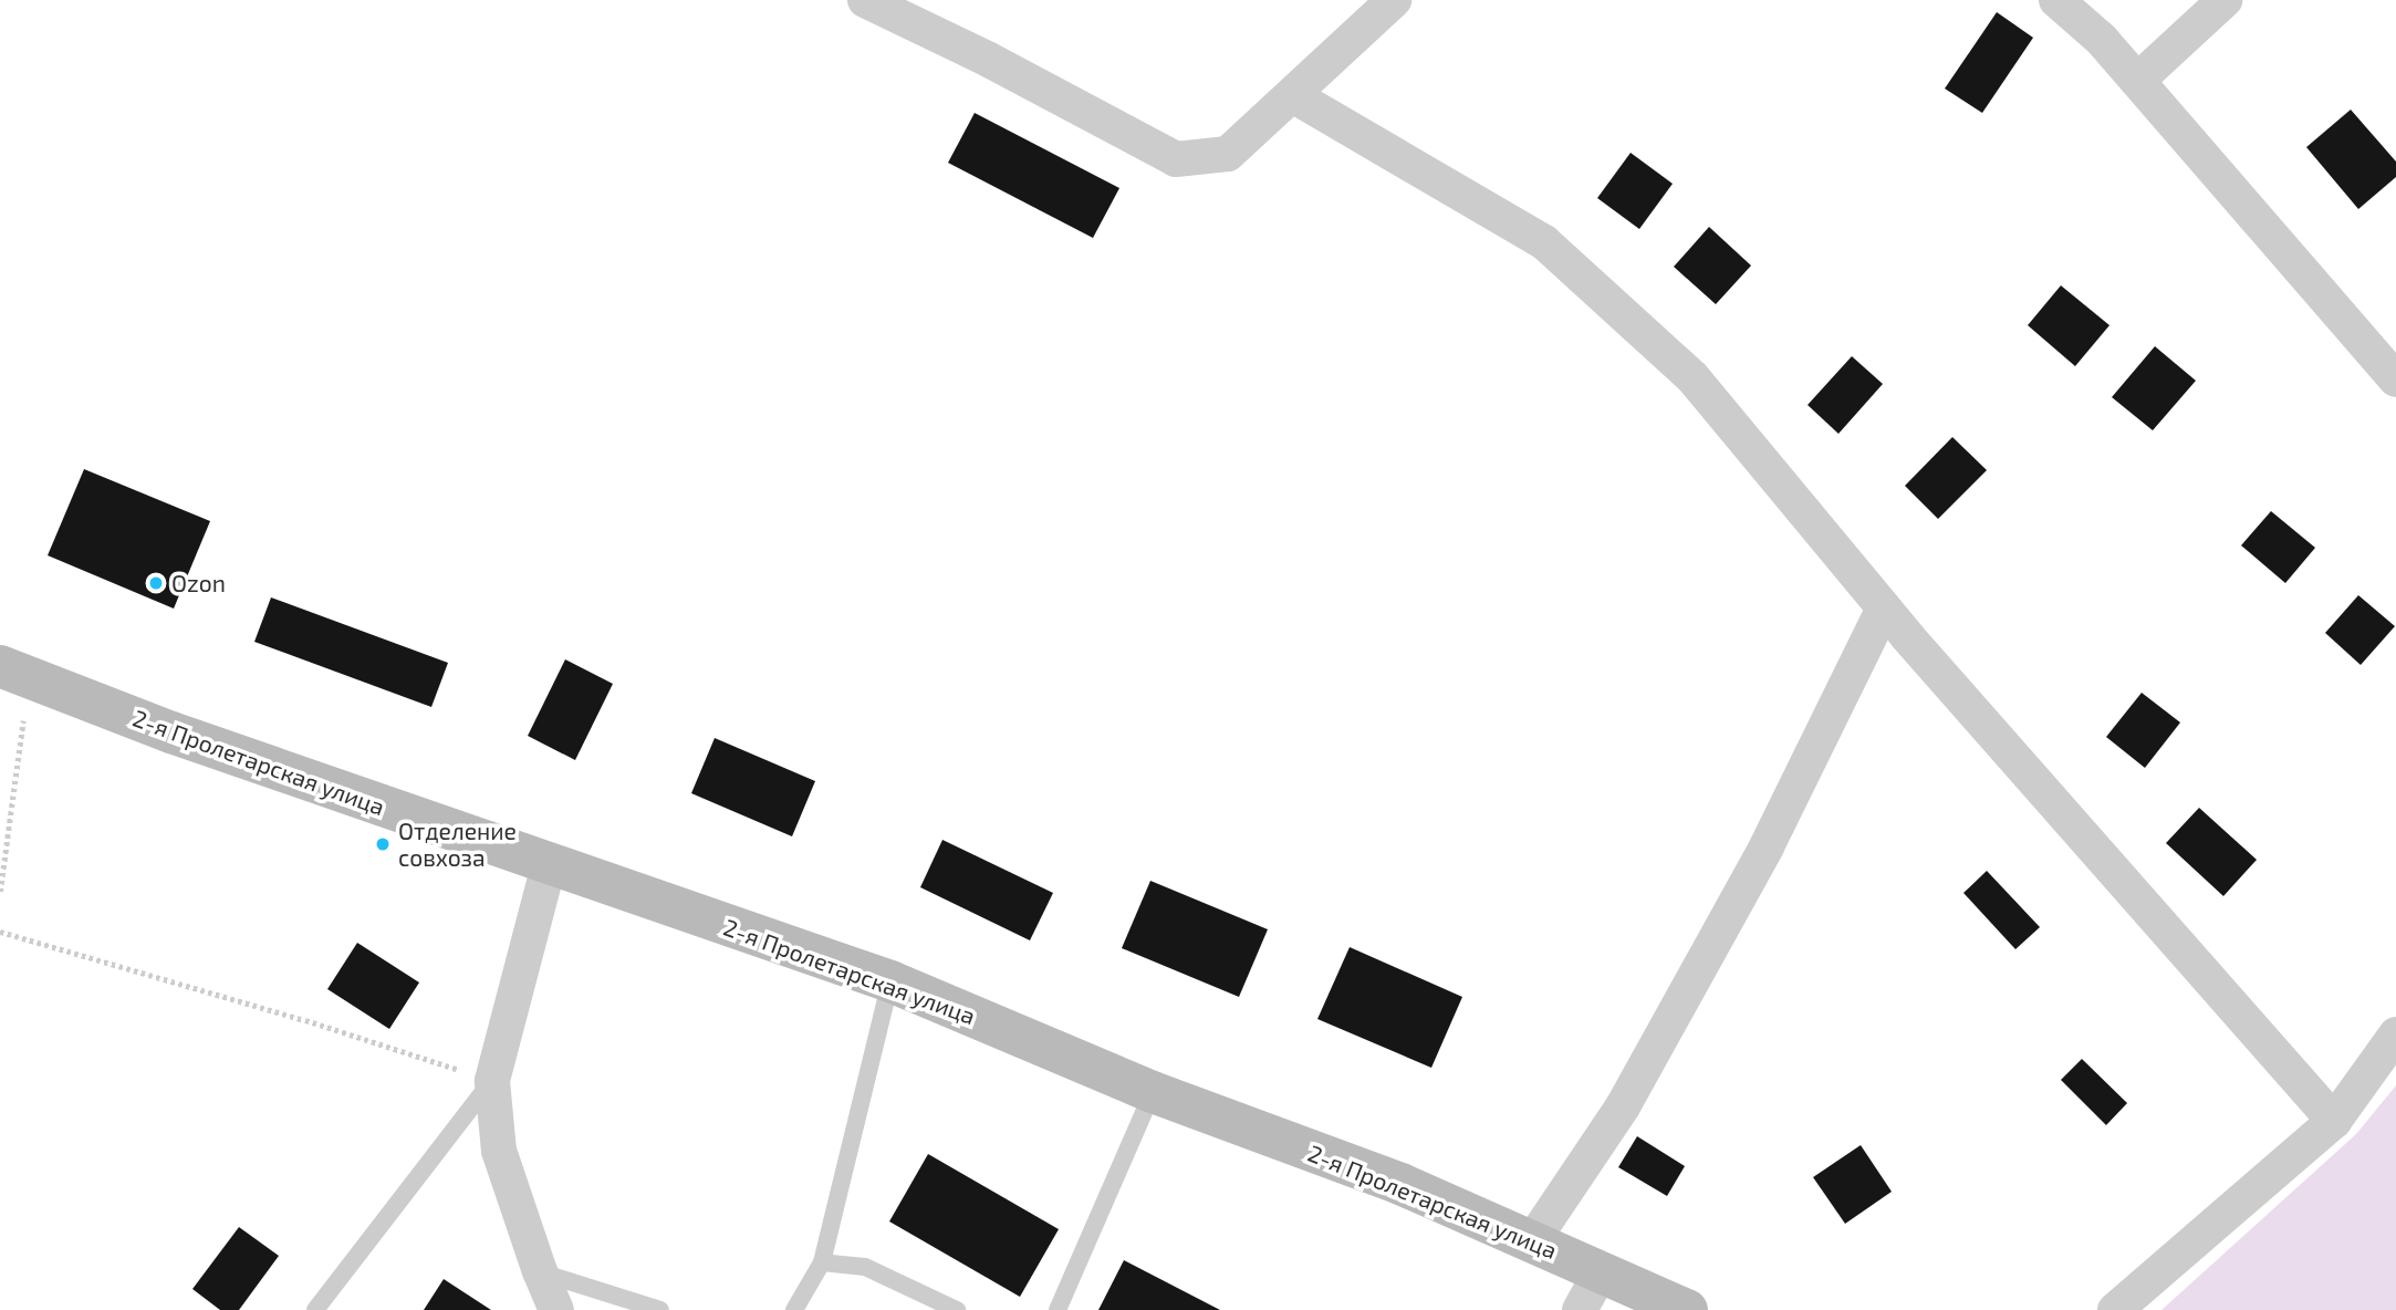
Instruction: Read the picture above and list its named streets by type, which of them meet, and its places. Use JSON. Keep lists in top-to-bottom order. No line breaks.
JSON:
{"streets":{"main road":["2-я Пролетарская улица"]},"places":["Ozon","Отделение совхоза"]}
